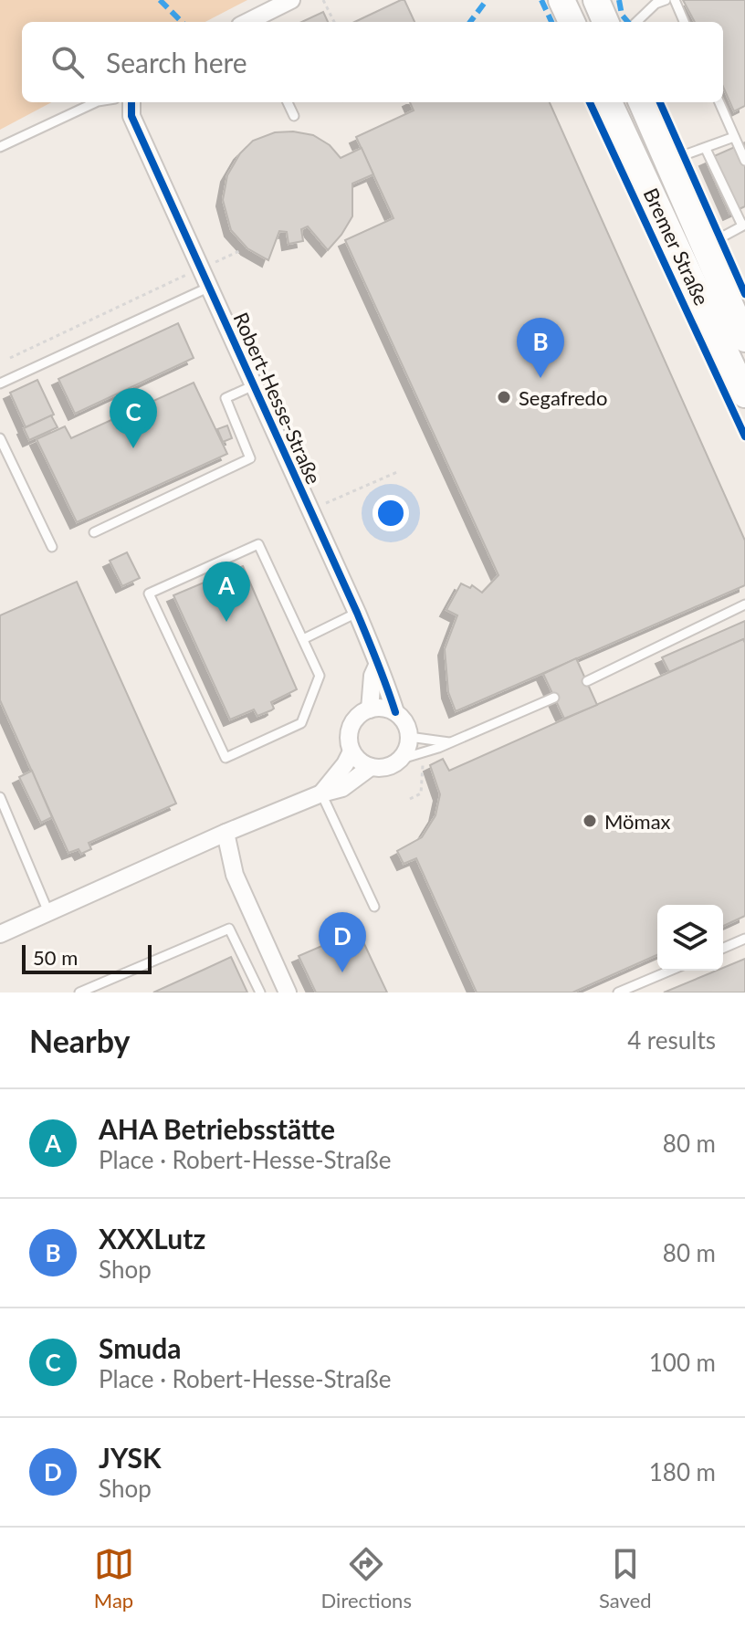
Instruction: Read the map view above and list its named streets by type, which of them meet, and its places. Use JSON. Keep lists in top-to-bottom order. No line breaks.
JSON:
{"streets":{"main road":["Bremer Straße"],"street":["Robert-Hesse-Straße"]},"places":["Segafredo","Mömax"],"scale_bar":"50 m","page":{"search":"Search here","pins":["B","C","A","D"],"scale":"50 m","heading":["Nearby","4 results"],"list":[{"mark":"A","name":"AHA Betriebsstätte","note":"Place · Robert-Hesse-Straße","value":"80 m"},{"mark":"B","name":"XXXLutz","note":"Shop","value":"80 m"},{"mark":"C","name":"Smuda","note":"Place · Robert-Hesse-Straße","value":"100 m"},{"mark":"D","name":"JYSK","note":"Shop","value":"180 m"}],"nav":["Map","Directions","Saved"]}}
